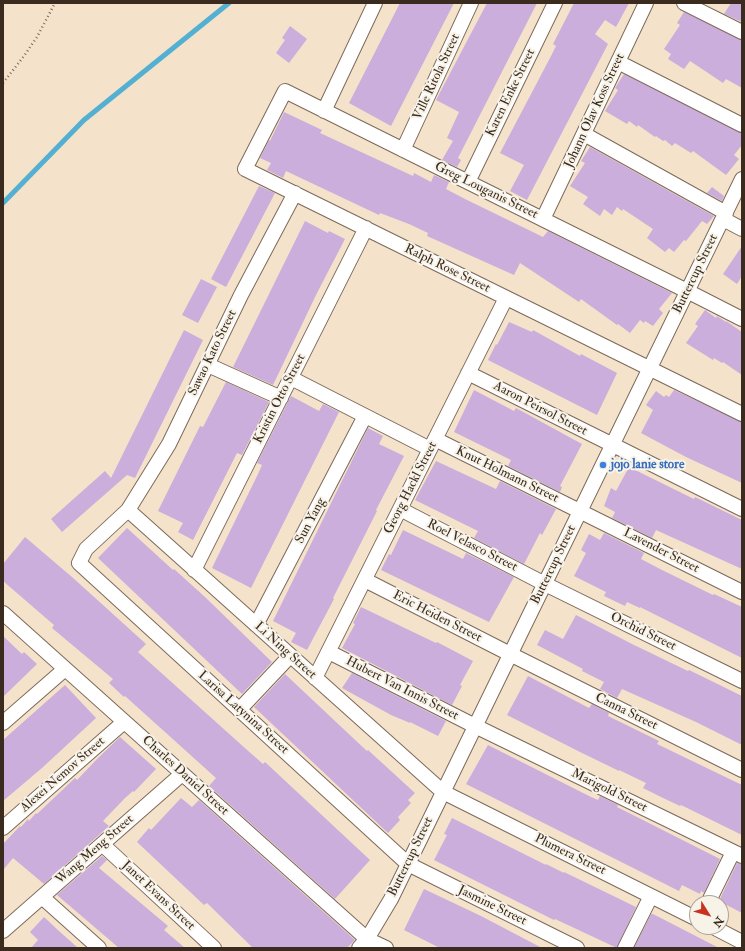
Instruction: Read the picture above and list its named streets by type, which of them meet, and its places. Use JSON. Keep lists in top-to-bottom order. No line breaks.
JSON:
{"streets":{"street":["Ville Ritola Street","Karen Enke Street","Johann Olav Koss Street","Greg Louganis Street","Ralph Rose Street","Buttercup Street","Sawao Kato Street","Kristin Otto Street","Aaron Peirsol Street","Knut Holmann Street","Georg Hackl Street","Sun Yang","Roel Velasco Street","Lavender Street","Eric Heiden Street","Orchid Street","Li Ning Street","Hubert Van Innis Street","Canna Street","Larisa Latynina Street","Alexei Nemov Street","Charles Daniel Street","Marigold Street","Wang Meng Street","Plumera Street","Janet Evans Street","Jasmine Street"]},"crossings":[["Ville Ritola Street","Greg Louganis Street"],["Karen Enke Street","Greg Louganis Street"],["Johann Olav Koss Street","Greg Louganis Street"],["Greg Louganis Street","Ralph Rose Street"],["Greg Louganis Street","Buttercup Street"],["Ralph Rose Street","Buttercup Street"],["Ralph Rose Street","Sawao Kato Street"],["Ralph Rose Street","Kristin Otto Street"],["Ralph Rose Street","Georg Hackl Street"],["Buttercup Street","Aaron Peirsol Street"],["Buttercup Street","Knut Holmann Street"],["Buttercup Street","Roel Velasco Street"],["Buttercup Street","Lavender Street"],["Buttercup Street","Eric Heiden Street"],["Buttercup Street","Orchid Street"],["Buttercup Street","Li Ning Street"],["Buttercup Street","Hubert Van Innis Street"],["Buttercup Street","Canna Street"],["Buttercup Street","Larisa Latynina Street"],["Buttercup Street","Charles Daniel Street"],["Buttercup Street","Marigold Street"],["Buttercup Street","Plumera Street"],["Buttercup Street","Jasmine Street"],["Sawao Kato Street","Li Ning Street"],["Sawao Kato Street","Larisa Latynina Street"],["Kristin Otto Street","Knut Holmann Street"],["Kristin Otto Street","Li Ning Street"],["Aaron Peirsol Street","Georg Hackl Street"],["Knut Holmann Street","Georg Hackl Street"],["Knut Holmann Street","Sun Yang"],["Knut Holmann Street","Lavender Street"],["Georg Hackl Street","Roel Velasco Street"],["Georg Hackl Street","Eric Heiden Street"],["Georg Hackl Street","Li Ning Street"],["Georg Hackl Street","Hubert Van Innis Street"],["Sun Yang","Li Ning Street"],["Roel Velasco Street","Orchid Street"],["Eric Heiden Street","Canna Street"],["Li Ning Street","Plumera Street"],["Hubert Van Innis Street","Marigold Street"],["Larisa Latynina Street","Jasmine Street"],["Alexei Nemov Street","Charles Daniel Street"],["Charles Daniel Street","Wang Meng Street"],["Wang Meng Street","Janet Evans Street"]],"places":["jojo lanie store"],"north":"bottom right"}
